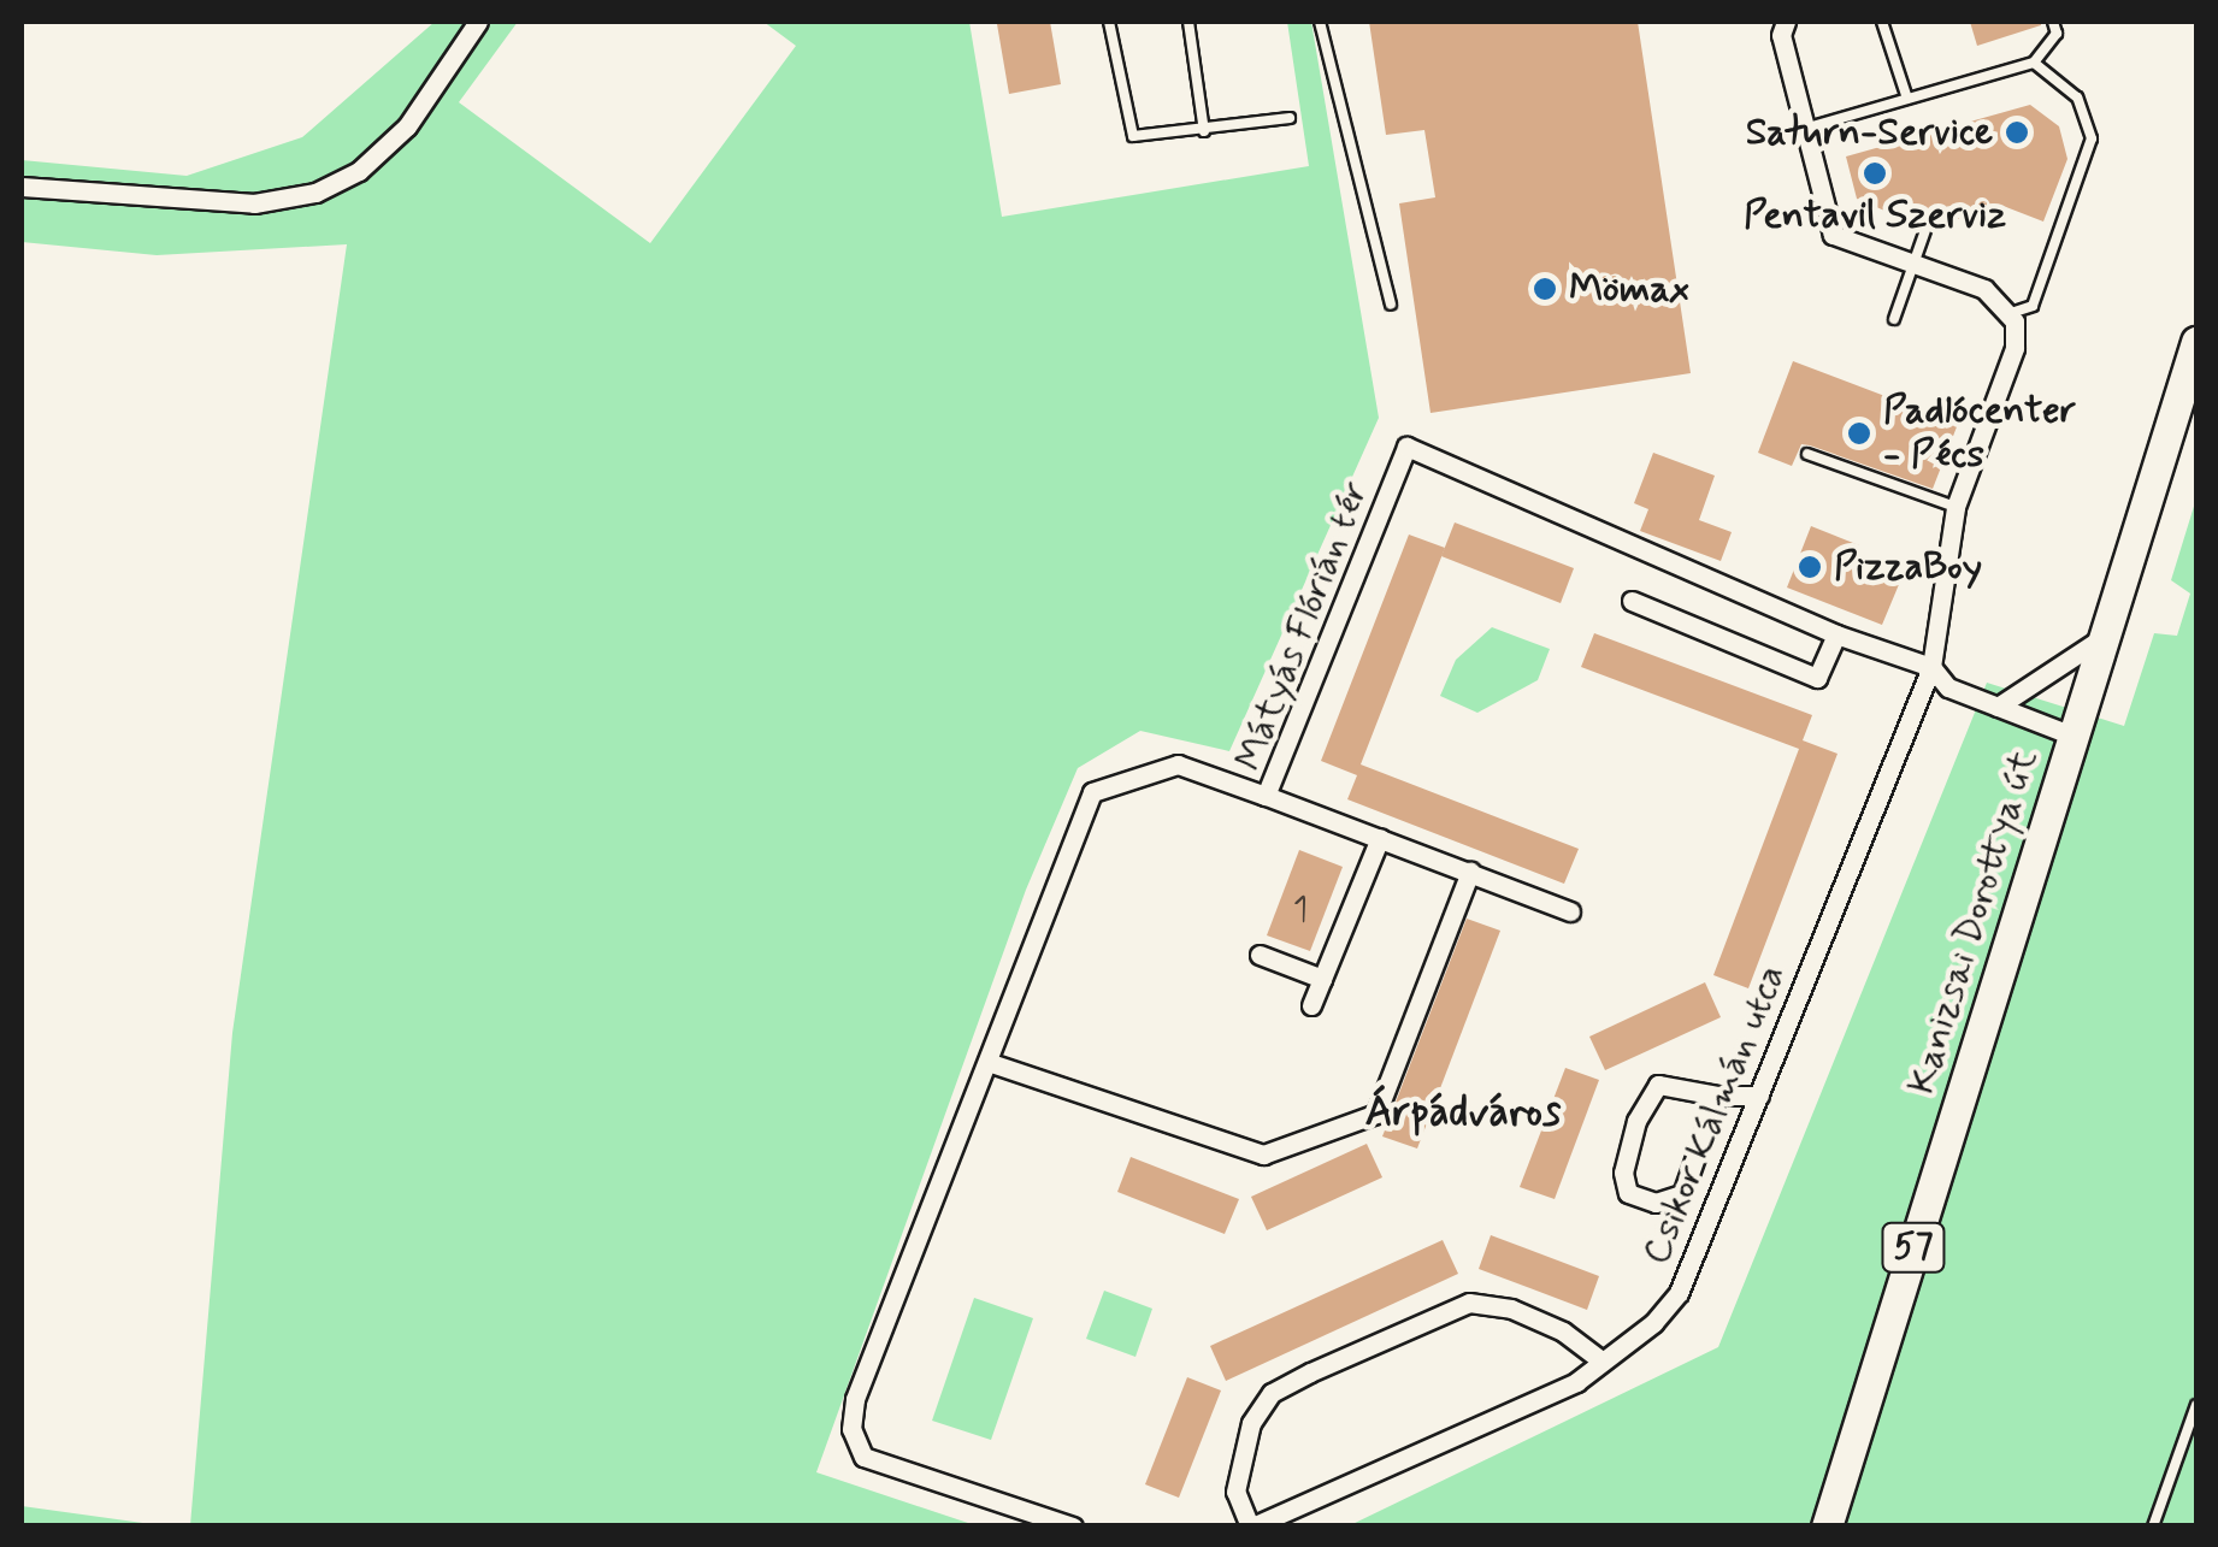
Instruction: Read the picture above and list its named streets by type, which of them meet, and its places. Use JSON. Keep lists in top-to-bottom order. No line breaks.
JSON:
{"streets":{"main road":["Kanizsai Dorottya út","57"],"street":["Mátyás Flórián tér","Csikor Kálmán utca"]},"districts":["Árpádváros"],"places":["Saturn-Service","Pentavil Szerviz","Mömax","Padlócenter - Pécs","PizzaBoy"],"house_numbers":["1"]}
